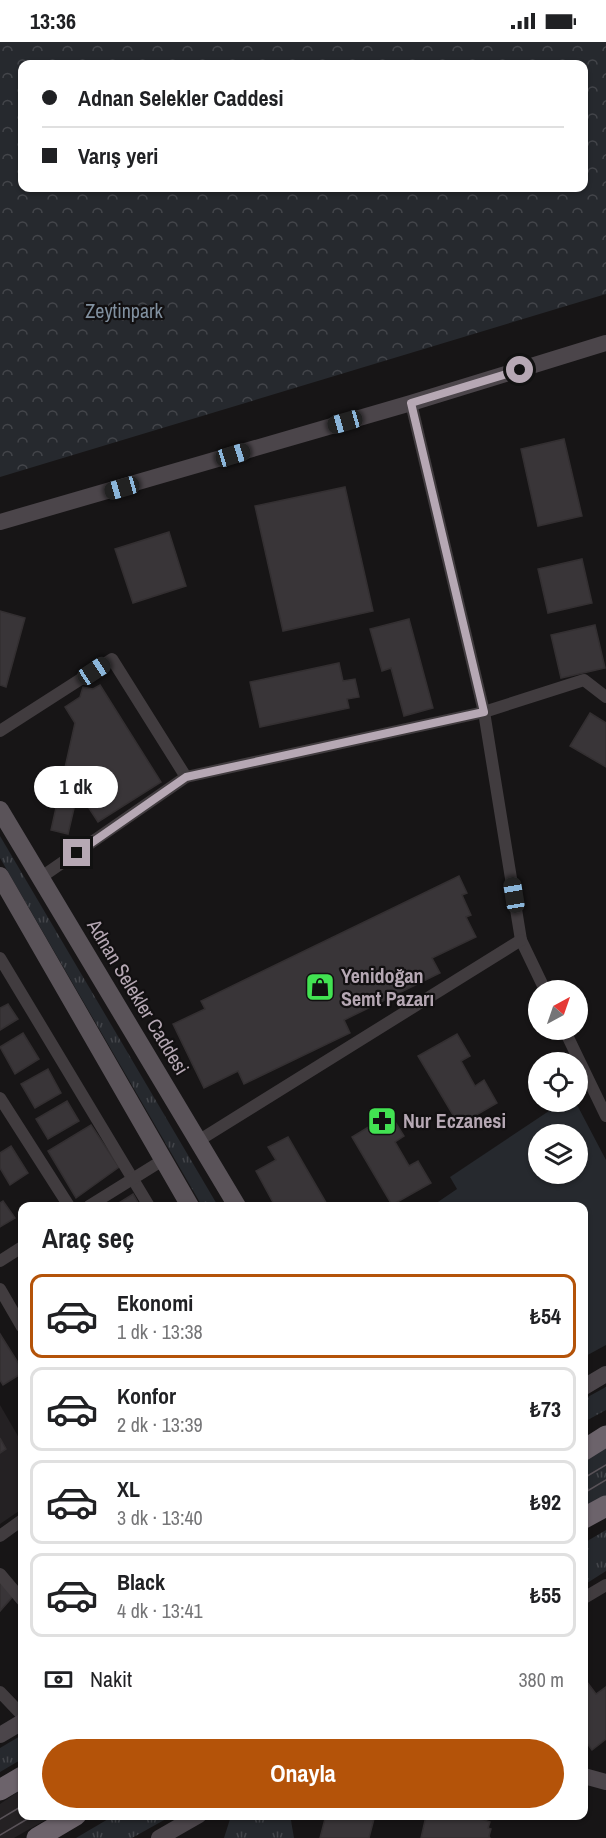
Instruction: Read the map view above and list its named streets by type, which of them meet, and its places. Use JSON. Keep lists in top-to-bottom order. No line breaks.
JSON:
{"streets":{"main road":["Adnan Selekler Caddesi"]},"parks":["Zeytinpark"],"places":{"shop":["Yenidoğan Semt Pazarı"],"pharmacy":["Nur Eczanesi"]},"north":"top right","page":{"status":"13:36","banner":["Adnan Selekler Caddesi","Varış yeri"],"bubble":"1 dk","heading":"Araç seç","list":[{"name":"Ekonomi","note":"1 dk · 13:38","value":"₺54"},{"name":"Konfor","note":"2 dk · 13:39","value":"₺73"},{"name":"XL","note":"3 dk · 13:40","value":"₺92"},{"name":"Black","note":"4 dk · 13:41","value":"₺55"}],"pay":["Nakit","380 m"],"buttons":"Onayla"}}
